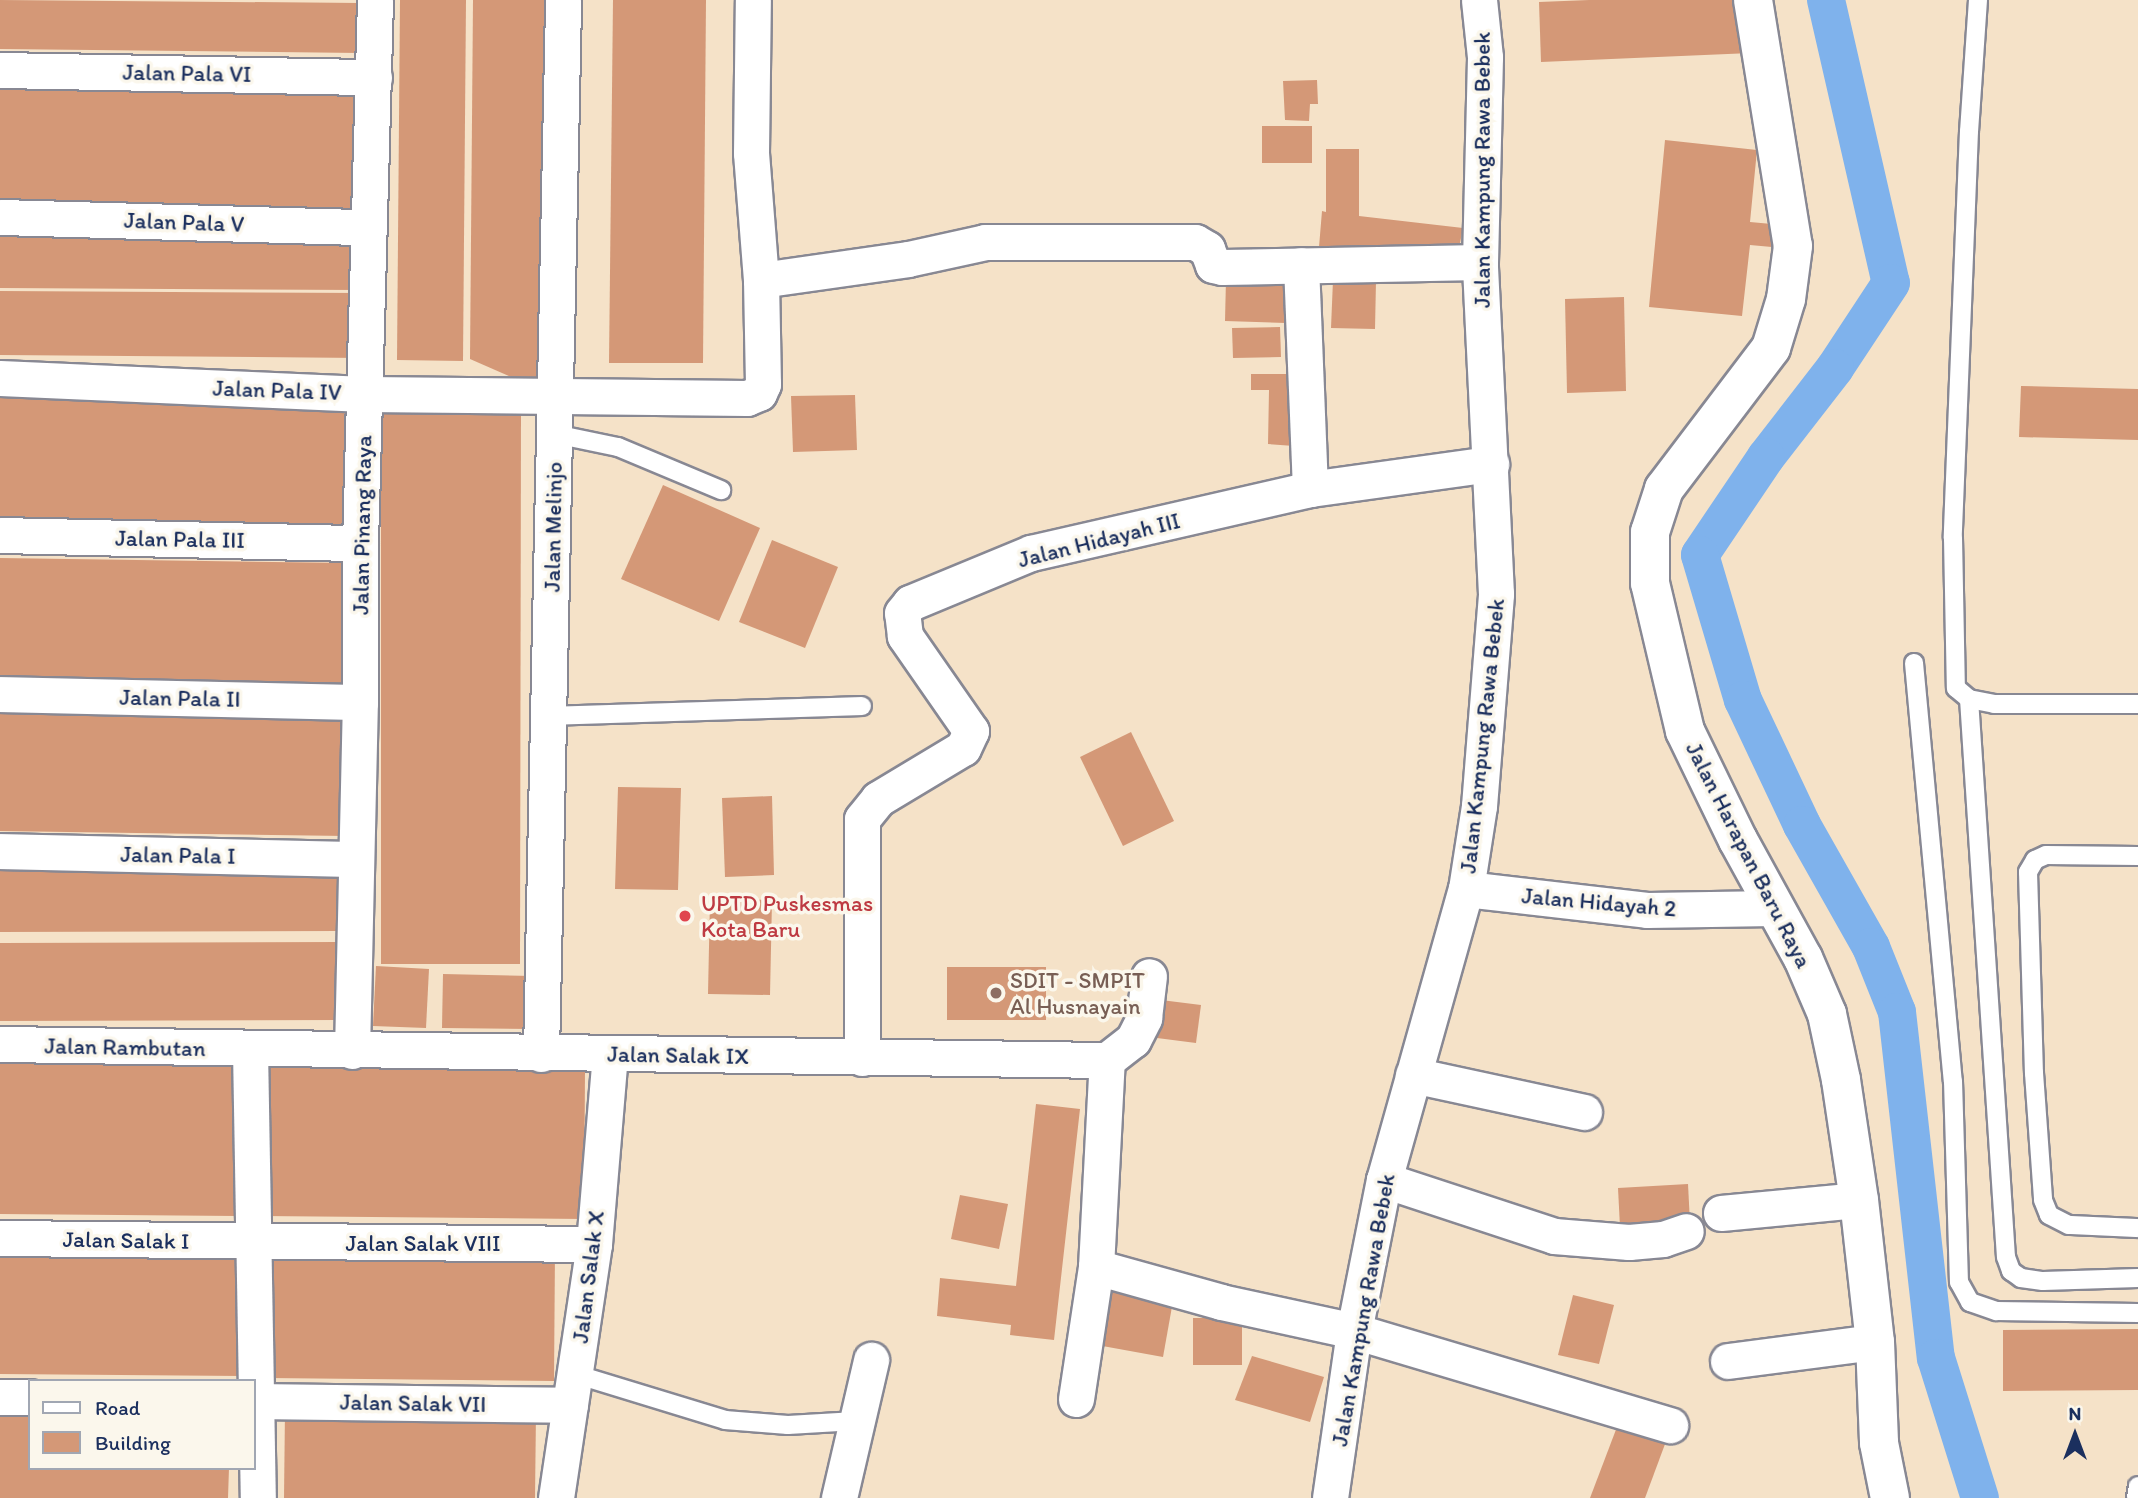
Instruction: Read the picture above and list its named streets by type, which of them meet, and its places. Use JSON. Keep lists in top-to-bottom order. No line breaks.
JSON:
{"streets":{"street":["Jalan Pala VI","Jalan Kampung Rawa Bebek","Jalan Pala V","Jalan Pala IV","Jalan Pinang Raya","Jalan Melinjo","Jalan Pala III","Jalan Hidayah III","Jalan Pala II","Jalan Pala I","Jalan Harapan Baru Raya","Jalan Hidayah 2","Jalan Rambutan","Jalan Salak IX","Jalan Salak I","Jalan Salak VIII","Jalan Salak X","Jalan Salak VII"]},"crossings":[["Jalan Pala VI","Jalan Pinang Raya"],["Jalan Kampung Rawa Bebek","Jalan Hidayah 2"],["Jalan Pala V","Jalan Pinang Raya"],["Jalan Pala IV","Jalan Pinang Raya"],["Jalan Pala IV","Jalan Melinjo"],["Jalan Pinang Raya","Jalan Pala III"],["Jalan Pinang Raya","Jalan Pala II"],["Jalan Pinang Raya","Jalan Pala I"],["Jalan Pinang Raya","Jalan Salak IX"],["Jalan Melinjo","Jalan Salak IX"],["Jalan Hidayah III","Jalan Salak IX"],["Jalan Harapan Baru Raya","Jalan Hidayah 2"],["Jalan Rambutan","Jalan Salak IX"],["Jalan Salak IX","Jalan Salak X"],["Jalan Salak I","Jalan Salak VIII"],["Jalan Salak VIII","Jalan Salak X"],["Jalan Salak X","Jalan Salak VII"]],"places":["UPTD Puskesmas Kota Baru","SDIT - SMPIT Al Husnayain"],"legend":["Road","Building"],"north":"top"}
